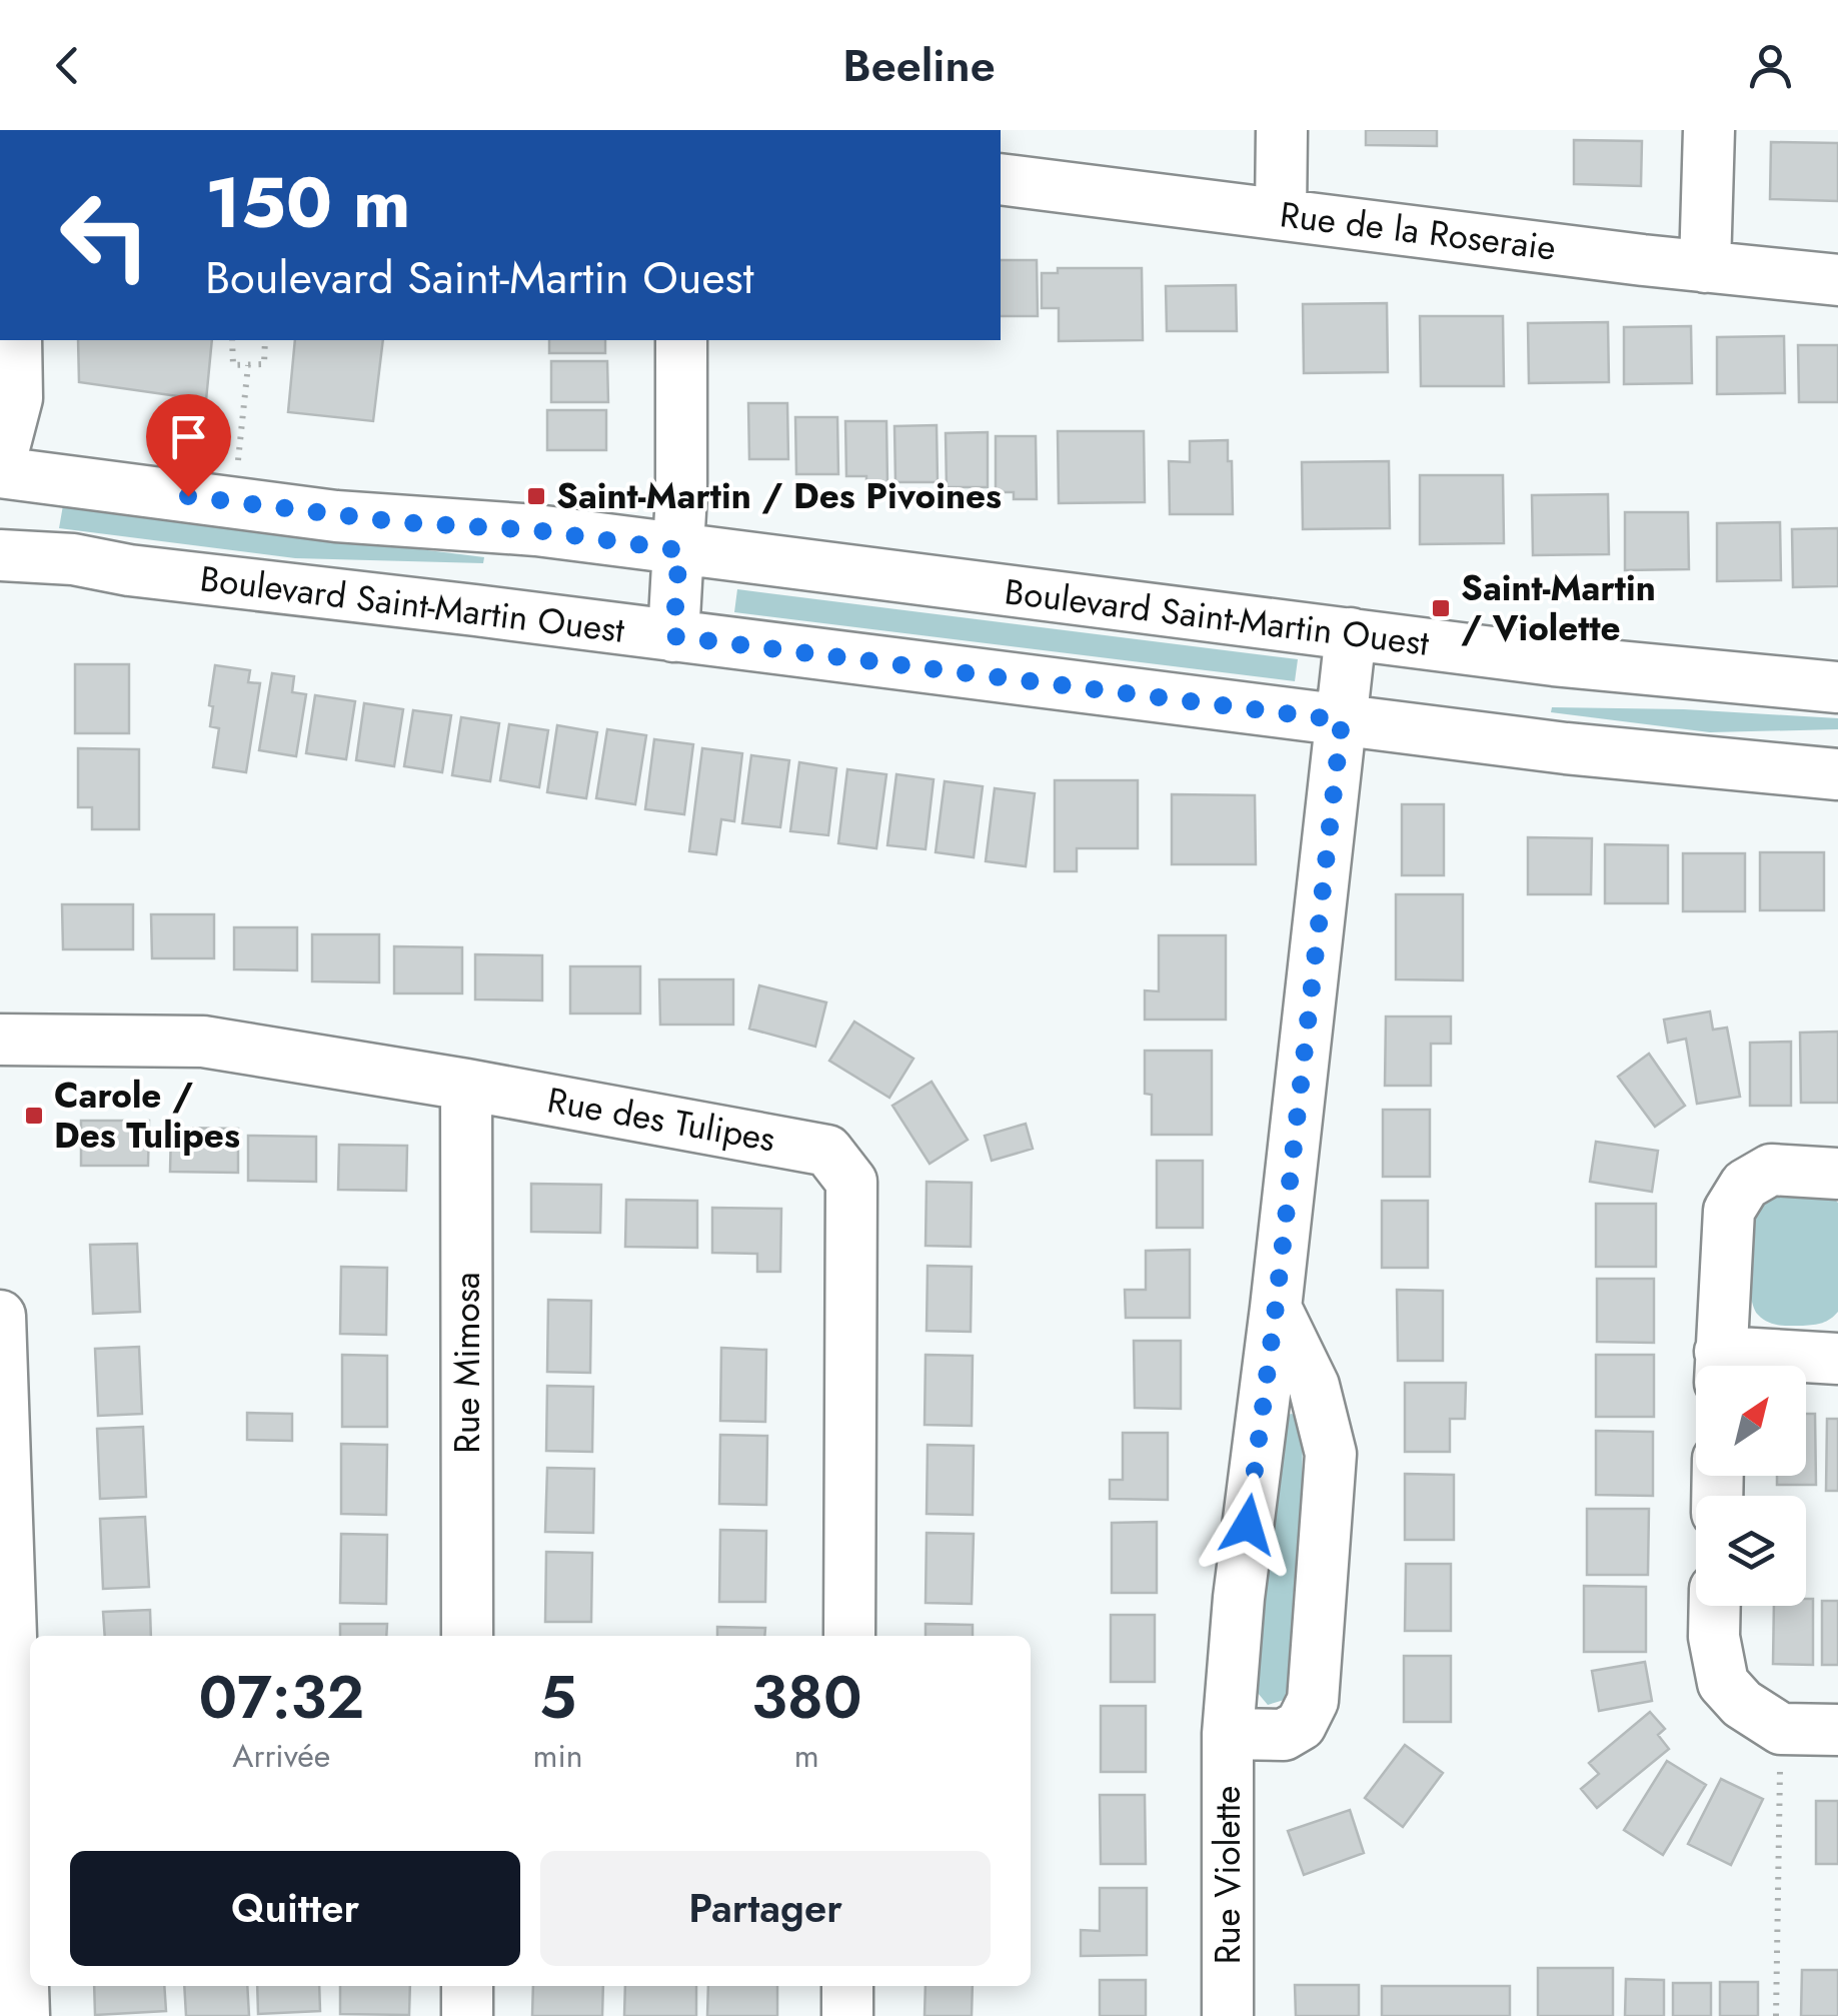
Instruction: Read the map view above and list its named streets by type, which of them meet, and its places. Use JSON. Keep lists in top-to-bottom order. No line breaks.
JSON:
{"streets":{"street":["Rue de la Roseraie","Boulevard Saint-Martin Ouest","Rue des Tulipes","Rue Mimosa","Rue Violette"]},"crossings":[["Boulevard Saint-Martin Ouest","Rue Violette"],["Rue des Tulipes","Rue Mimosa"]],"places":{"transit":["Saint-Martin / Des Pivoines","Saint-Martin / Violette","Carole / Des Tulipes"]},"north":"top right","page":{"header":"Beeline","turn":["150 m","Boulevard Saint-Martin Ouest"],"eta":["07:32","Arrivée","5","min","380","m"],"buttons":["Quitter","Partager"]}}
